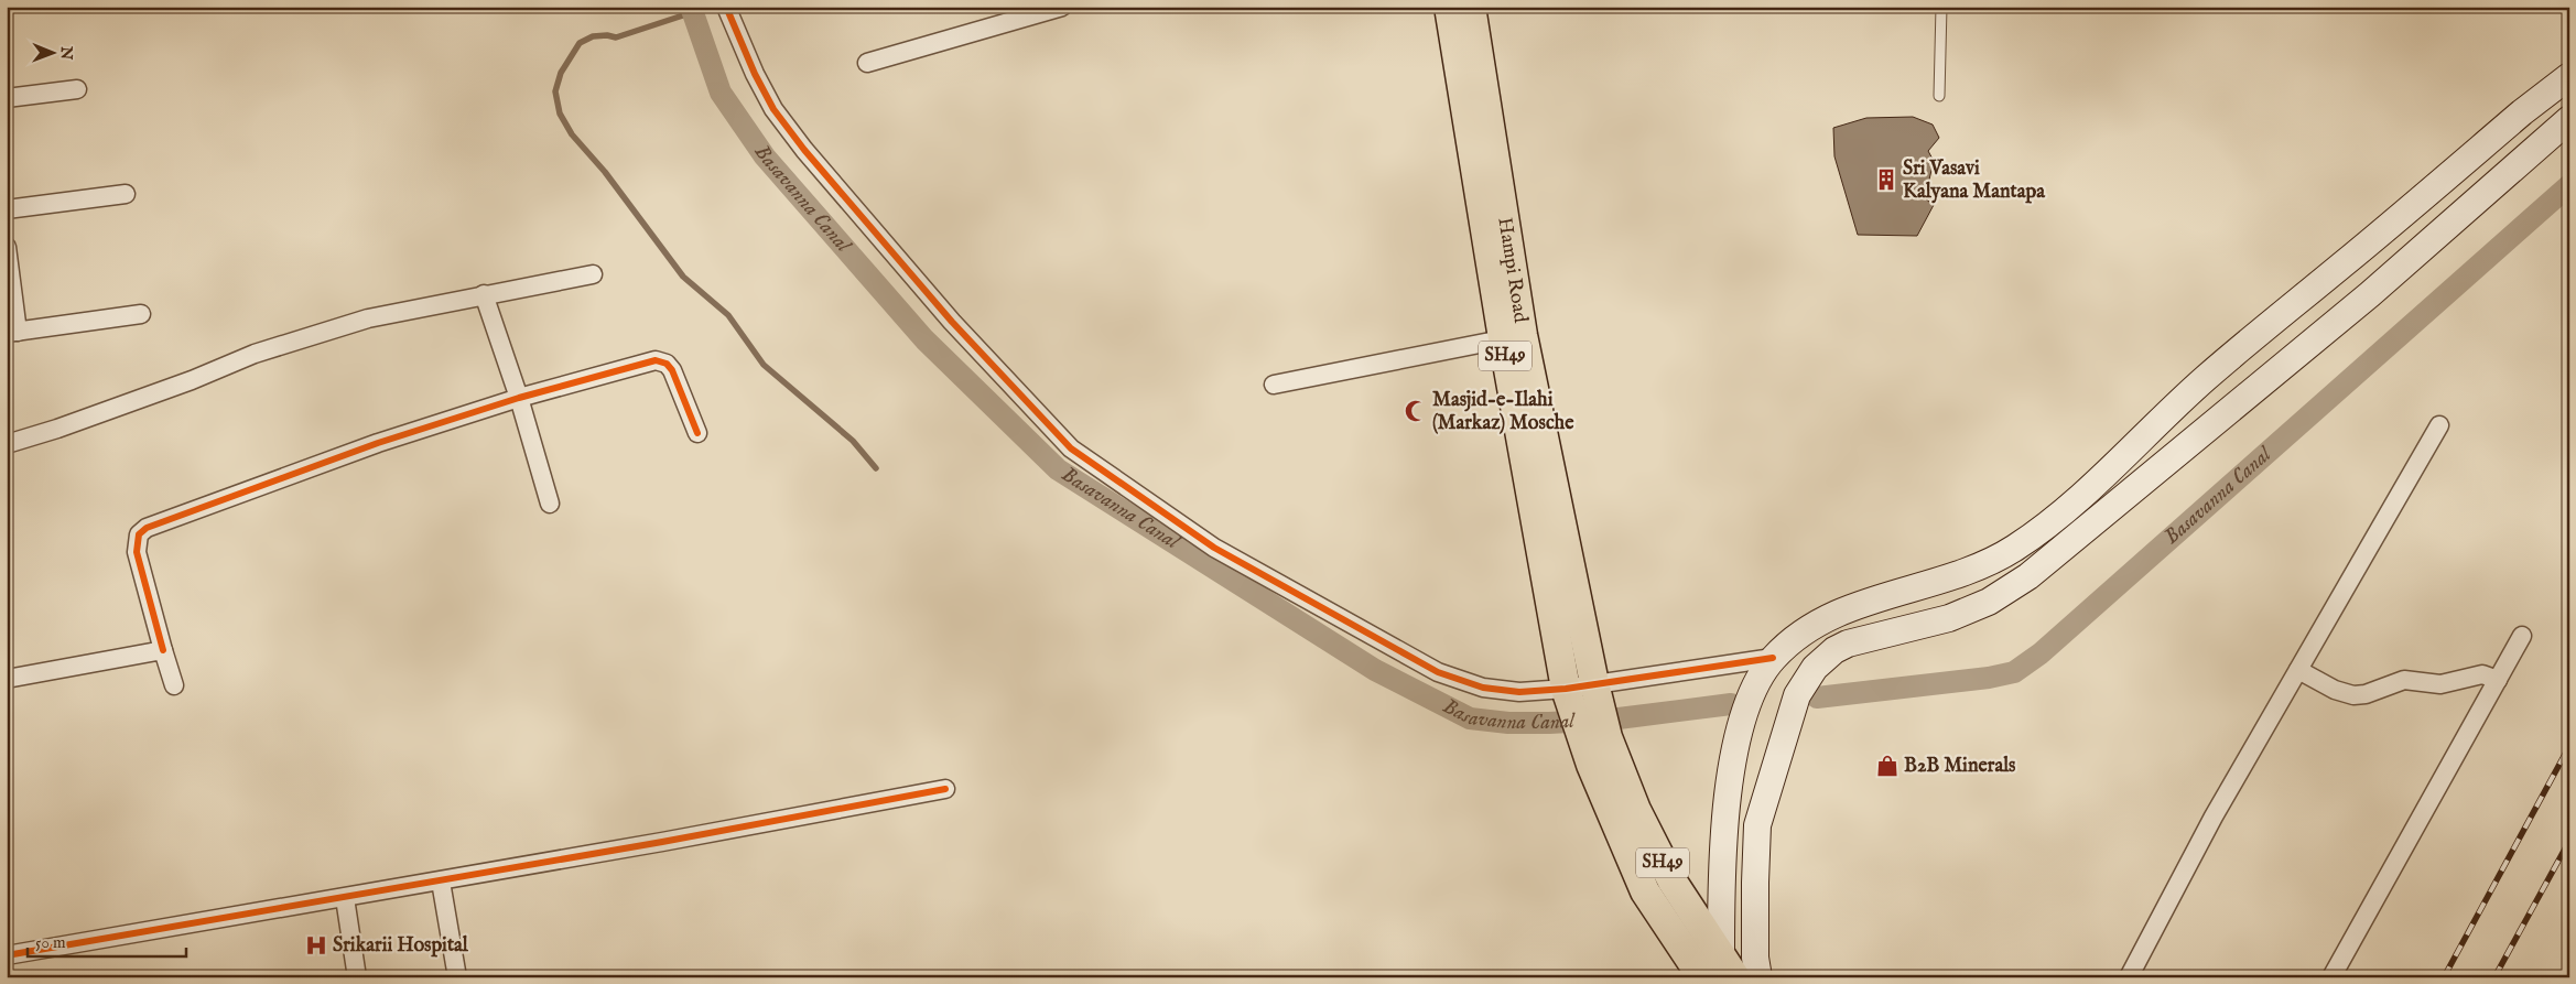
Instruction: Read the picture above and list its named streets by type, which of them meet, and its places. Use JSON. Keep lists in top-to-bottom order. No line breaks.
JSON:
{"streets":{"main road":["Hampi Road","SH49"]},"crossings":[["Hampi Road","SH49"]],"water":["Basavanna Canal"],"places":{"building":["Sri Vasavi Kalyana Mantapa"],"mosque":["Masjid-e-Ilahi (Markaz) Mosche"],"shop":["B2B Minerals"],"hospital":["Srikarii Hospital"]},"scale_bar":"50 m","north":"right"}
